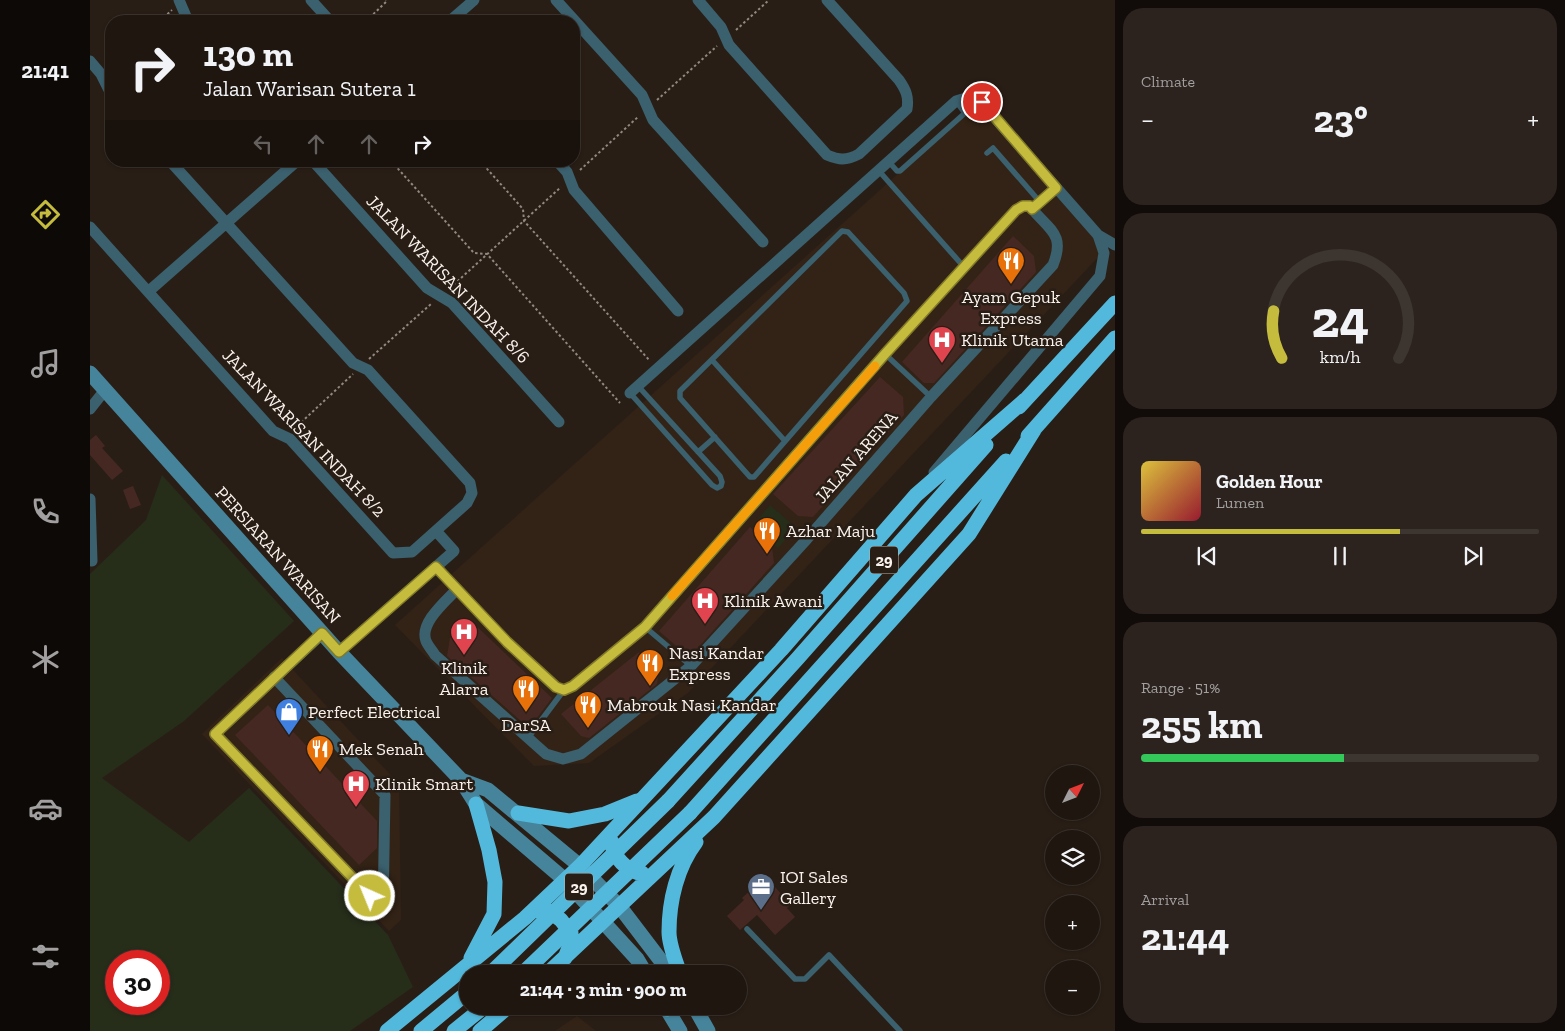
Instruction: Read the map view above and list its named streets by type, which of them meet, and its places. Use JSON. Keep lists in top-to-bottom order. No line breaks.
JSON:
{"streets":{"highway":["29"],"street":["JALAN WARISAN INDAH 8/6","JALAN WARISAN INDAH 8/2","JALAN ARENA","PERSIARAN WARISAN"]},"places":{"restaurant":["Ayam Gepuk Express","Azhar Maju","Nasi Kandar Express","DarSA","Mabrouk Nasi Kandar","Mek Senah"],"hospital":["Klinik Utama","Klinik Awani","Klinik Alarra","Klinik Smart"],"shop":["Perfect Electrical"],"office":["IOI Sales Gallery"]},"north":"top right","page":{"tabs":"21:41","tile":["Climate",["Range · 51%","255 km"],["Arrival","21:44"]],"turn":["130 m","Jalan Warisan Sutera 1"],"heat":["−","23°","+"],"song":["Golden Hour","Lumen"],"map_buttons":["+","−"],"limit":"30","trip":"21:44 · 3 min · 900 m","gauge":["24","km/h"]}}
